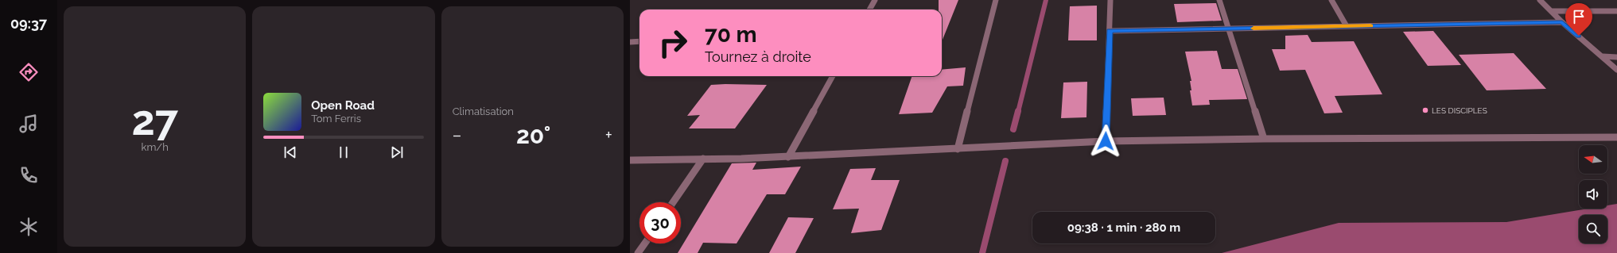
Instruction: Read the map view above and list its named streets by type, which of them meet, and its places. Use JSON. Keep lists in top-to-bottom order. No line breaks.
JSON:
{"places":["LES DISCIPLES"],"north":"left","page":{"tabs":"09:37","tile":[["27","km/h"],"Climatisation"],"turn":["70 m","Tournez à droite"],"song":["Open Road","Tom Ferris"],"heat":["−","20°","+"],"limit":"30","trip":"09:38 · 1 min · 280 m"}}
